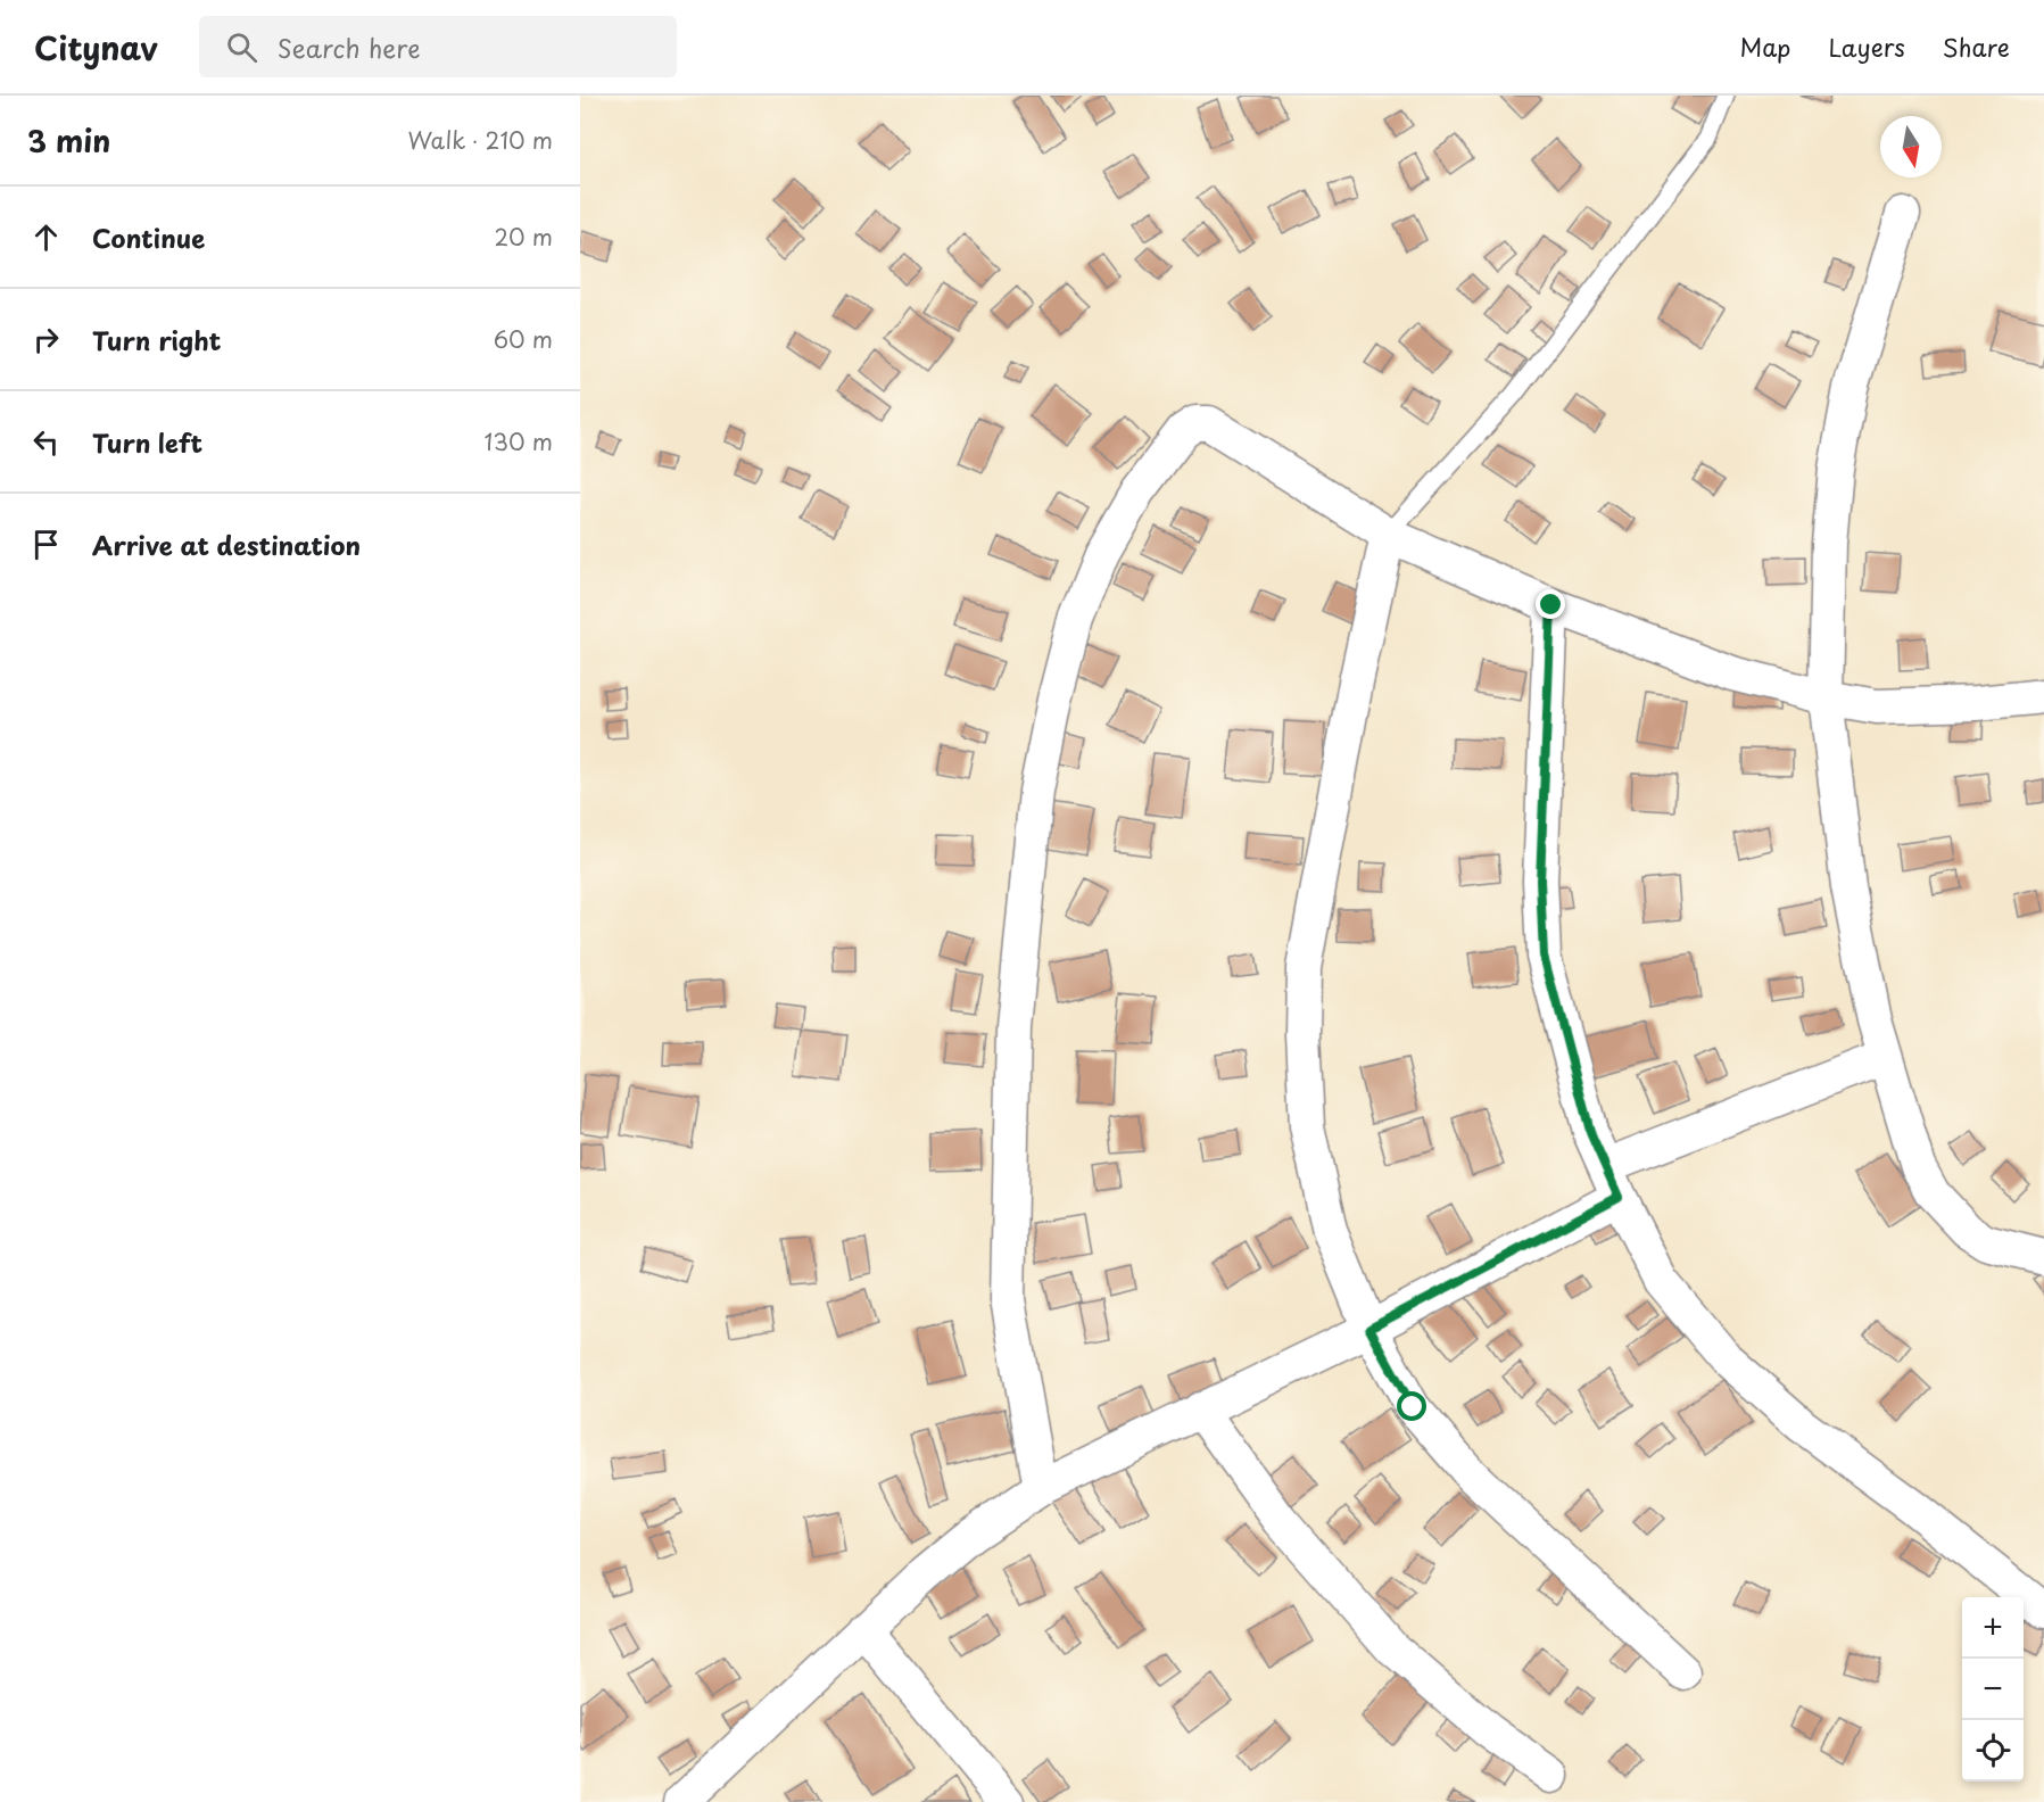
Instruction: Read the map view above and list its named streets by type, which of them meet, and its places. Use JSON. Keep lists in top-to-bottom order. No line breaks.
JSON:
{"north":"bottom","page":{"header":"Citynav","search":"Search here","nav":["Map","Layers","Share"],"heading":["3 min","Walk · 210 m"],"list":[["Continue","20 m"],["Turn right","60 m"],["Turn left","130 m"],"Arrive at destination"],"map_buttons":["+","−"]}}
